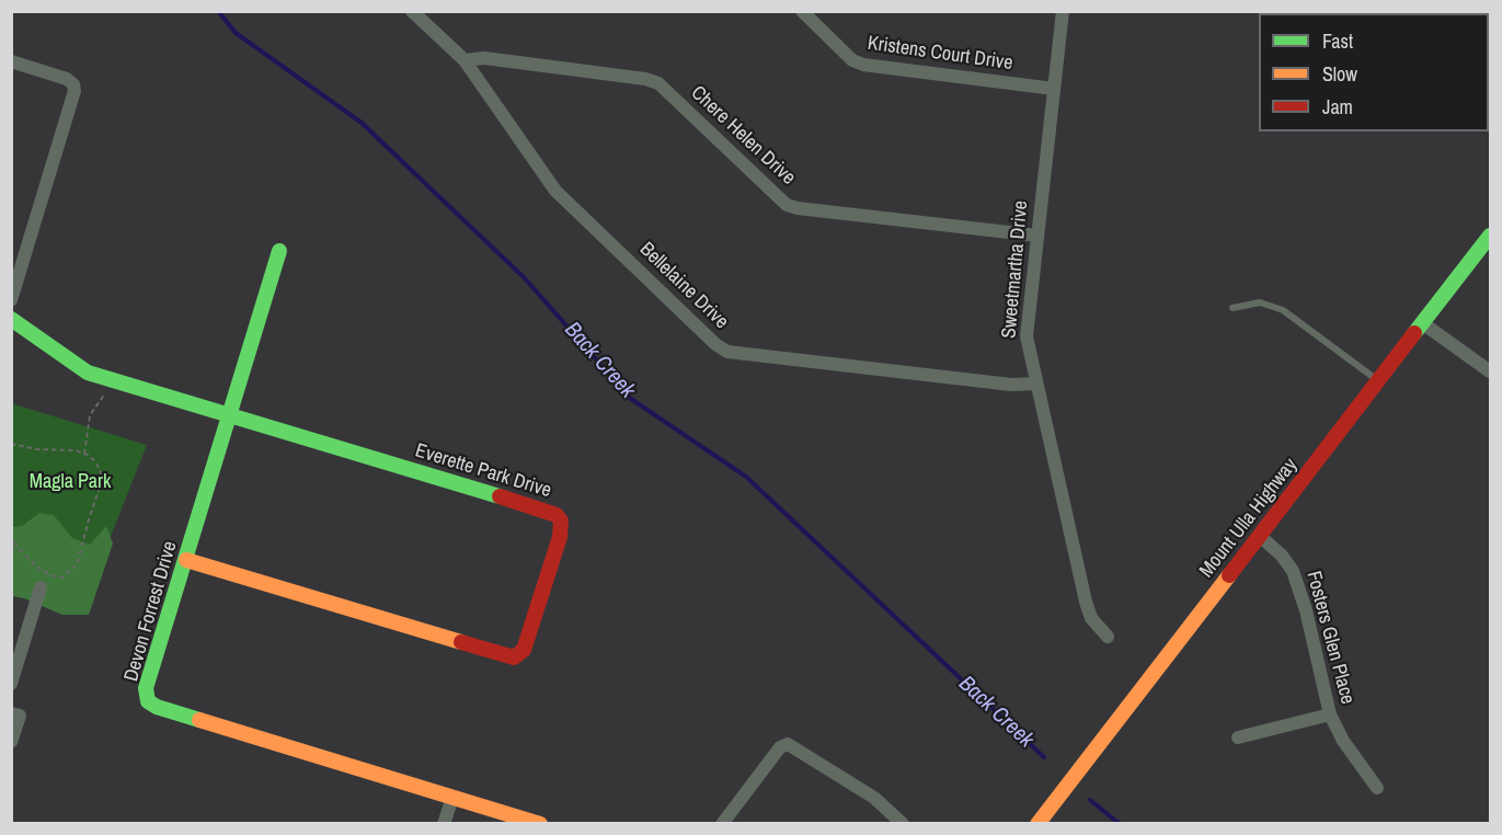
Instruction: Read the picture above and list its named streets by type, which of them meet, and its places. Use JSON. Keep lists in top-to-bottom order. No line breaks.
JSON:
{"streets":{"street":["Kristens Court Drive","Chere Helen Drive","Sweetmartha Drive","Bellelaine Drive","Everette Park Drive","Mount Ulla Highway","Devon Forrest Drive","Fosters Glen Place"]},"crossings":[["Kristens Court Drive","Sweetmartha Drive"],["Chere Helen Drive","Sweetmartha Drive"],["Chere Helen Drive","Bellelaine Drive"],["Sweetmartha Drive","Bellelaine Drive"],["Everette Park Drive","Devon Forrest Drive"],["Mount Ulla Highway","Fosters Glen Place"]],"water":["Back Creek"],"parks":["Magla Park"],"legend":["Fast","Slow","Jam"]}
